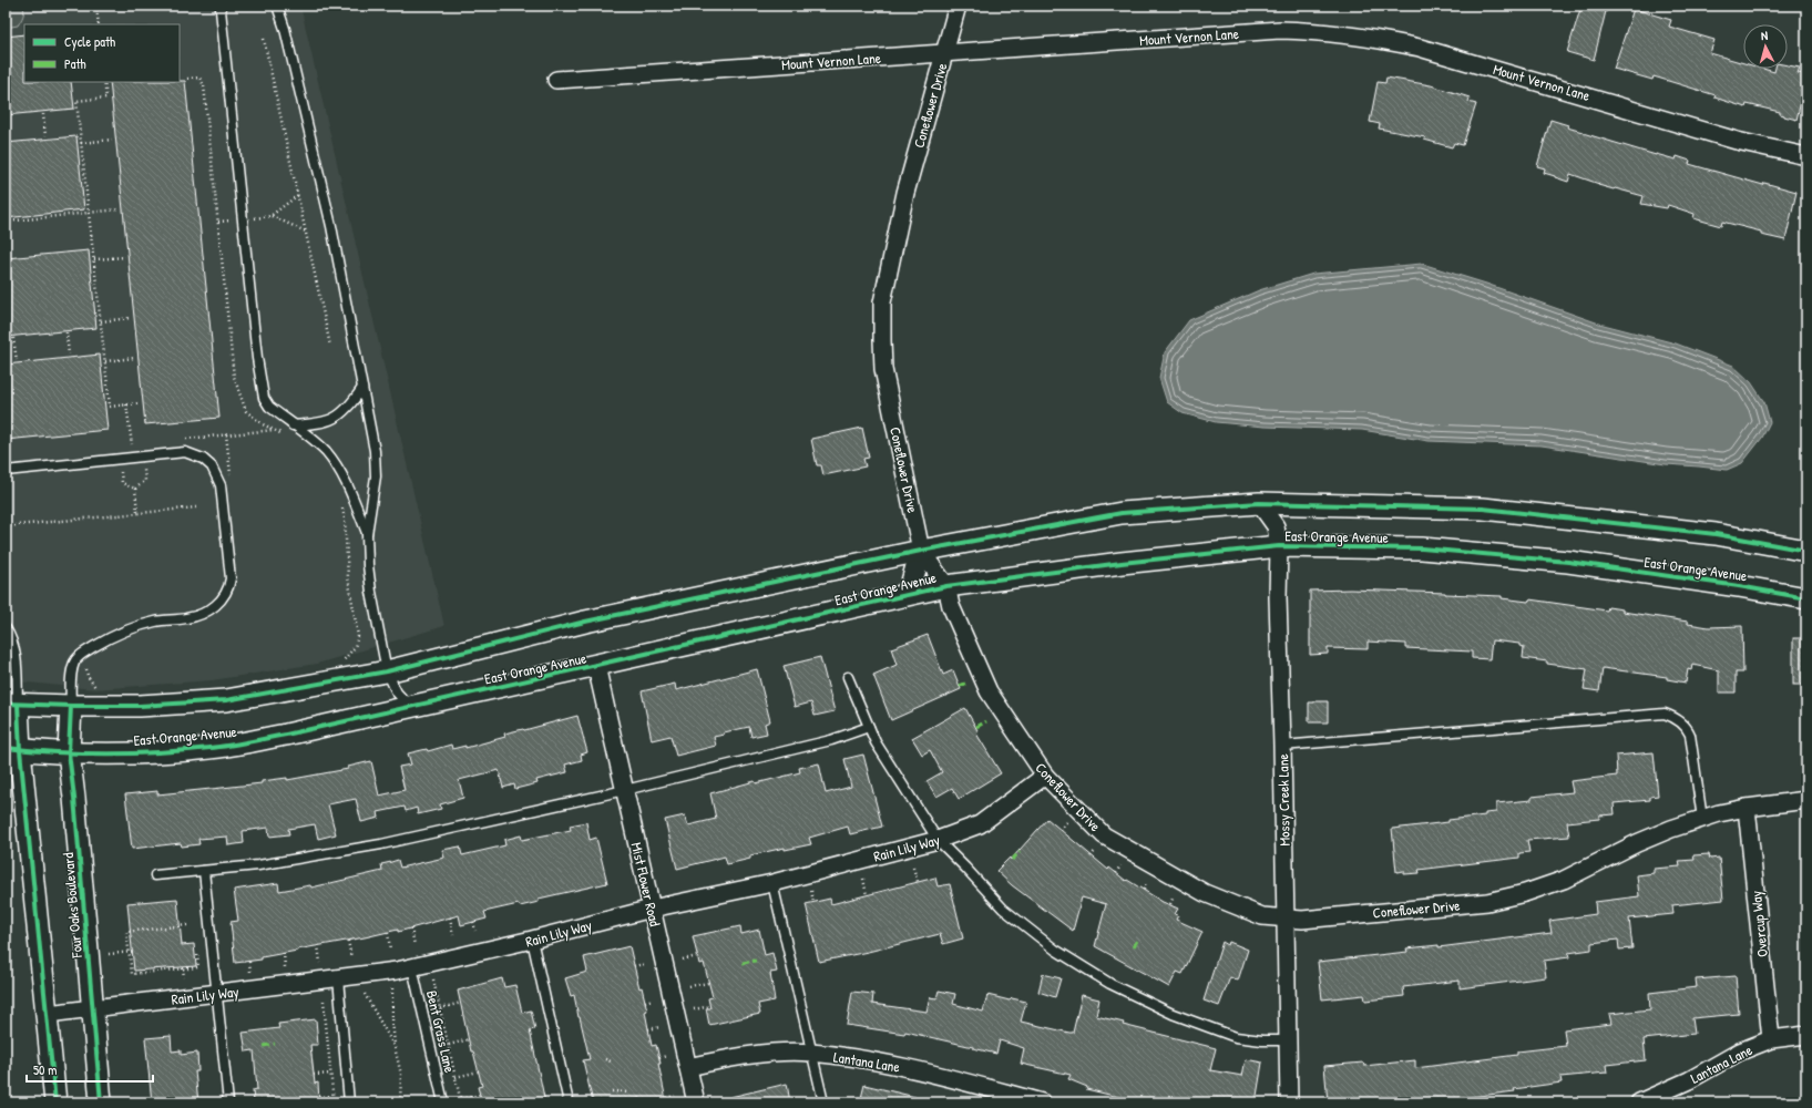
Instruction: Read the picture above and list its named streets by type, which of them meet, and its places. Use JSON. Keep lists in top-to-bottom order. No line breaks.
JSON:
{"streets":{"street":["Mount Vernon Lane","Coneflower Drive","East Orange Avenue","Mossy Creek Lane","Rain Lily Way","Mist Flower Road","Four Oaks Boulevard","Overcup Way","Lantana Lane"],"lane":["Bent Grass Lane"]},"crossings":[["Mount Vernon Lane","Coneflower Drive"],["Coneflower Drive","East Orange Avenue"],["Coneflower Drive","Mossy Creek Lane"],["Coneflower Drive","Rain Lily Way"],["Coneflower Drive","Overcup Way"],["East Orange Avenue","Mossy Creek Lane"],["East Orange Avenue","Mist Flower Road"],["East Orange Avenue","Four Oaks Boulevard"],["Rain Lily Way","Mist Flower Road"],["Rain Lily Way","Four Oaks Boulevard"],["Rain Lily Way","Bent Grass Lane"],["Mist Flower Road","Lantana Lane"],["Overcup Way","Lantana Lane"]],"legend":["Cycle path","Path"],"scale_bar":"50 m","north":"top"}
